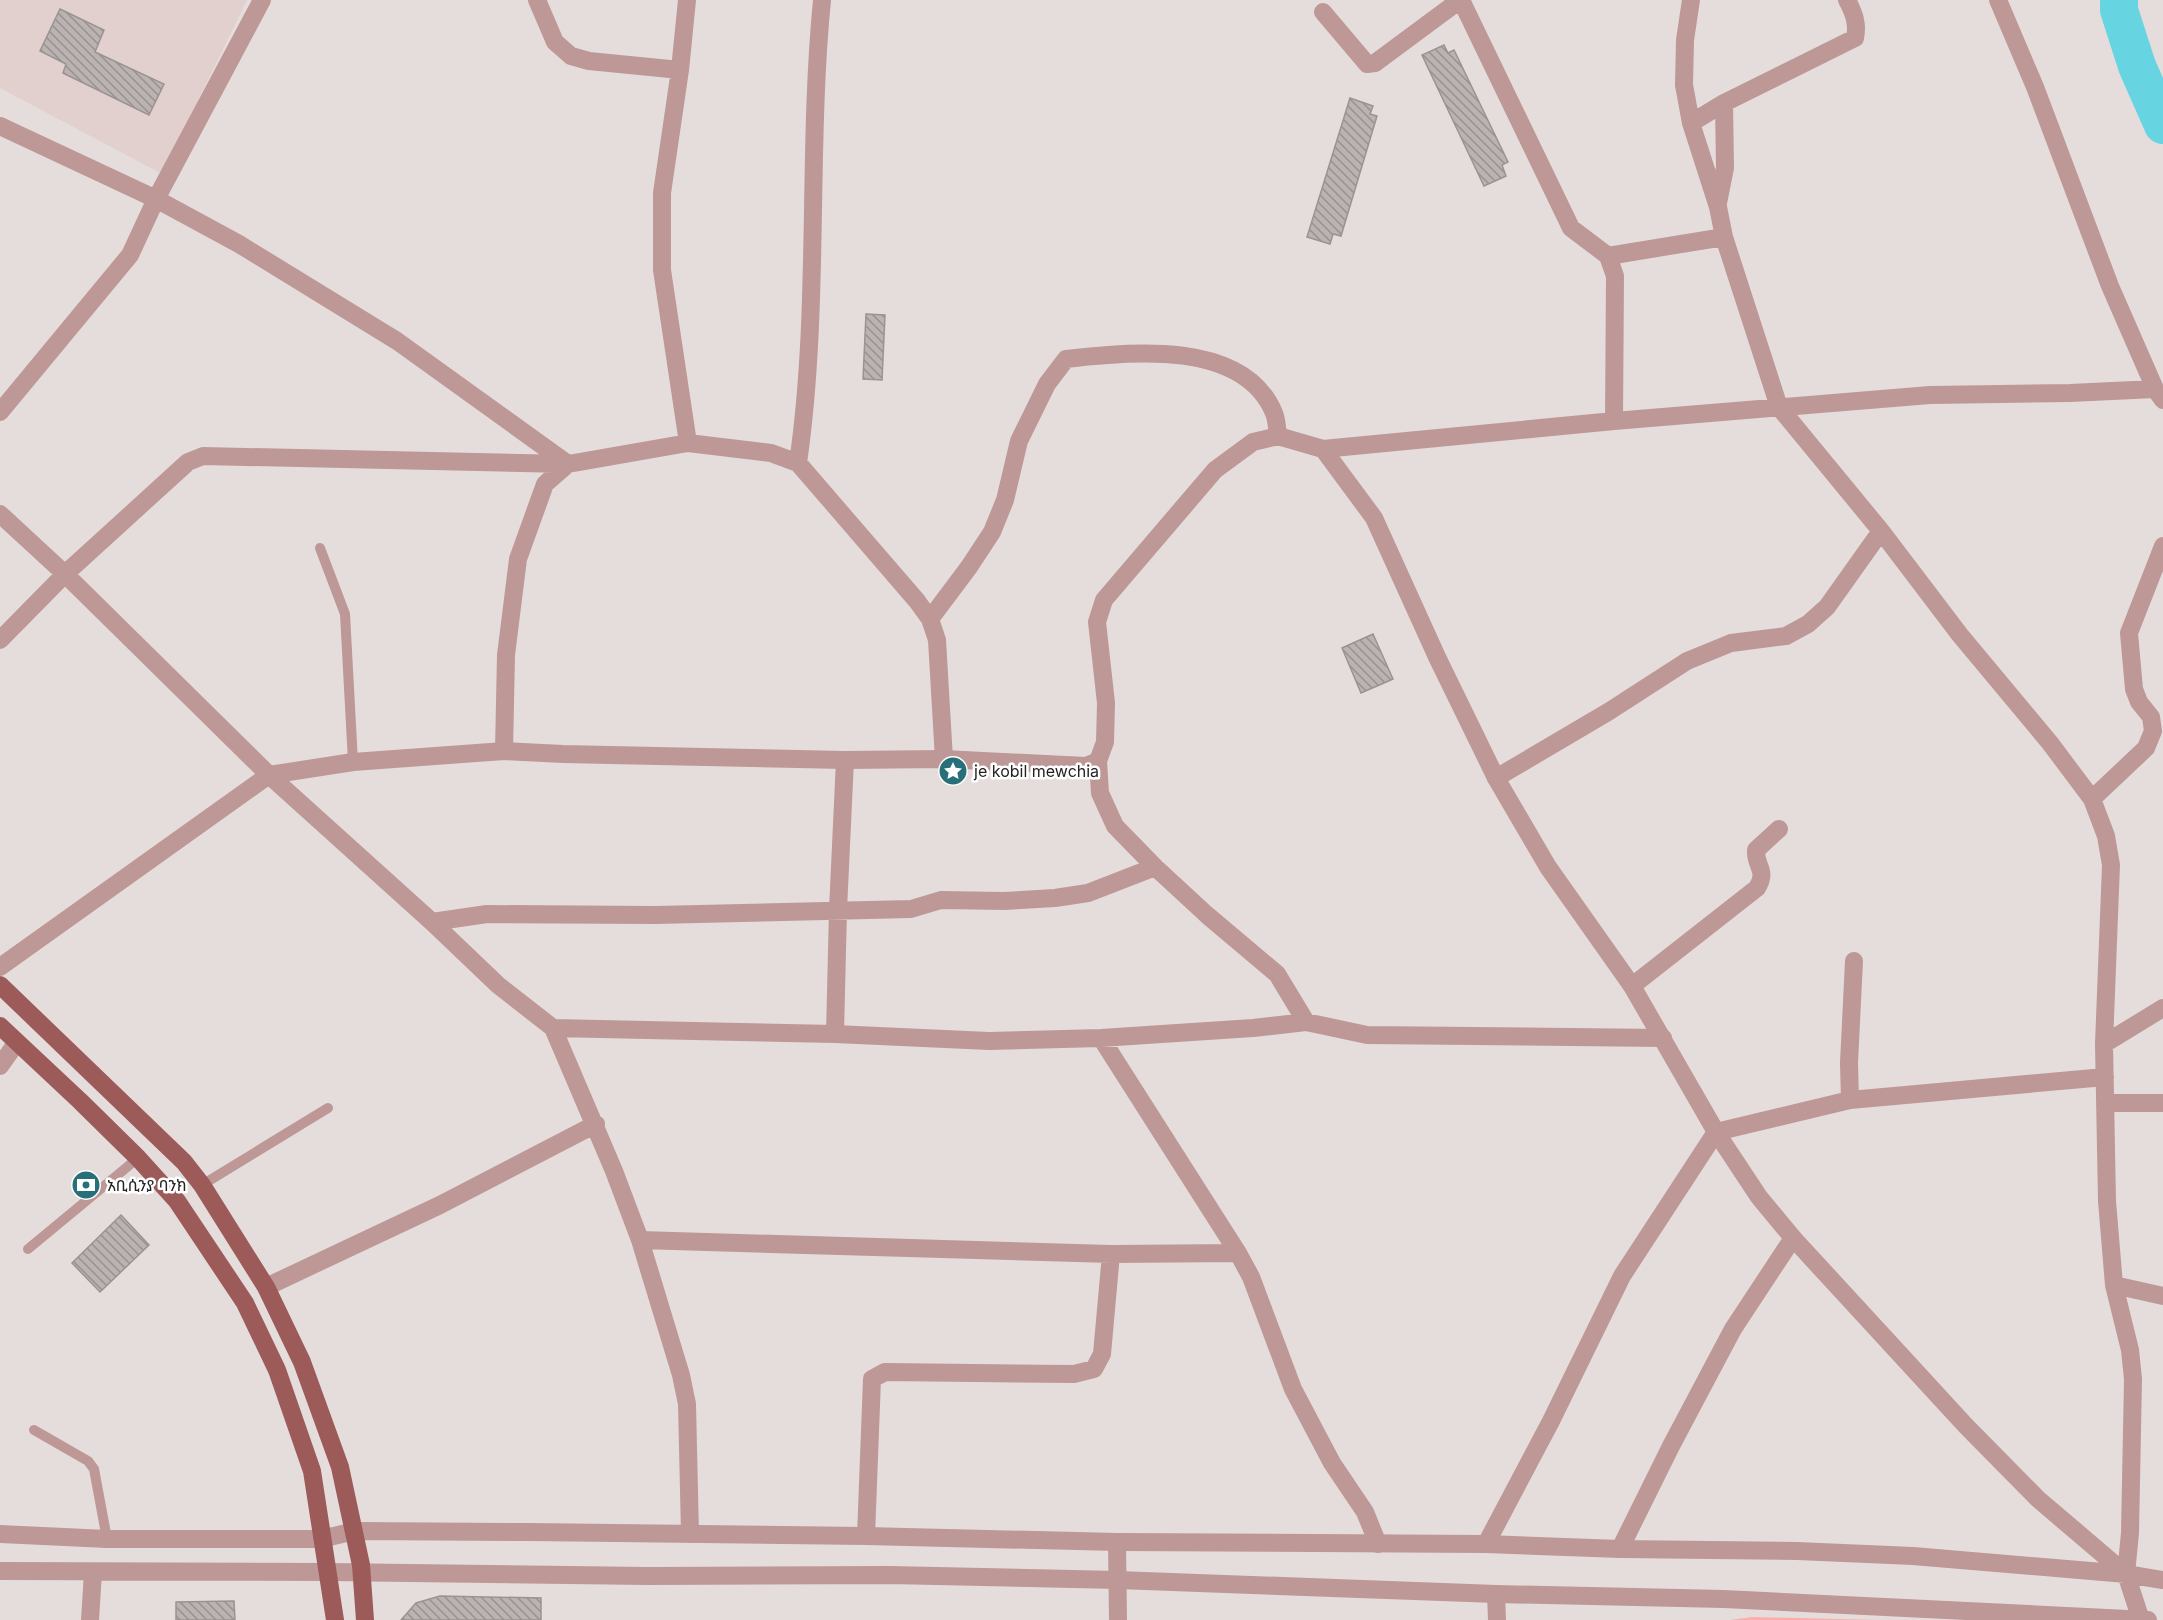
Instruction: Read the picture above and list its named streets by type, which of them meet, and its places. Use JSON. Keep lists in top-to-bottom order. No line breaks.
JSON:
{"places":{"place":["je kobil mewchia"],"bank":["አቢሲንያ ባንክ"]}}
